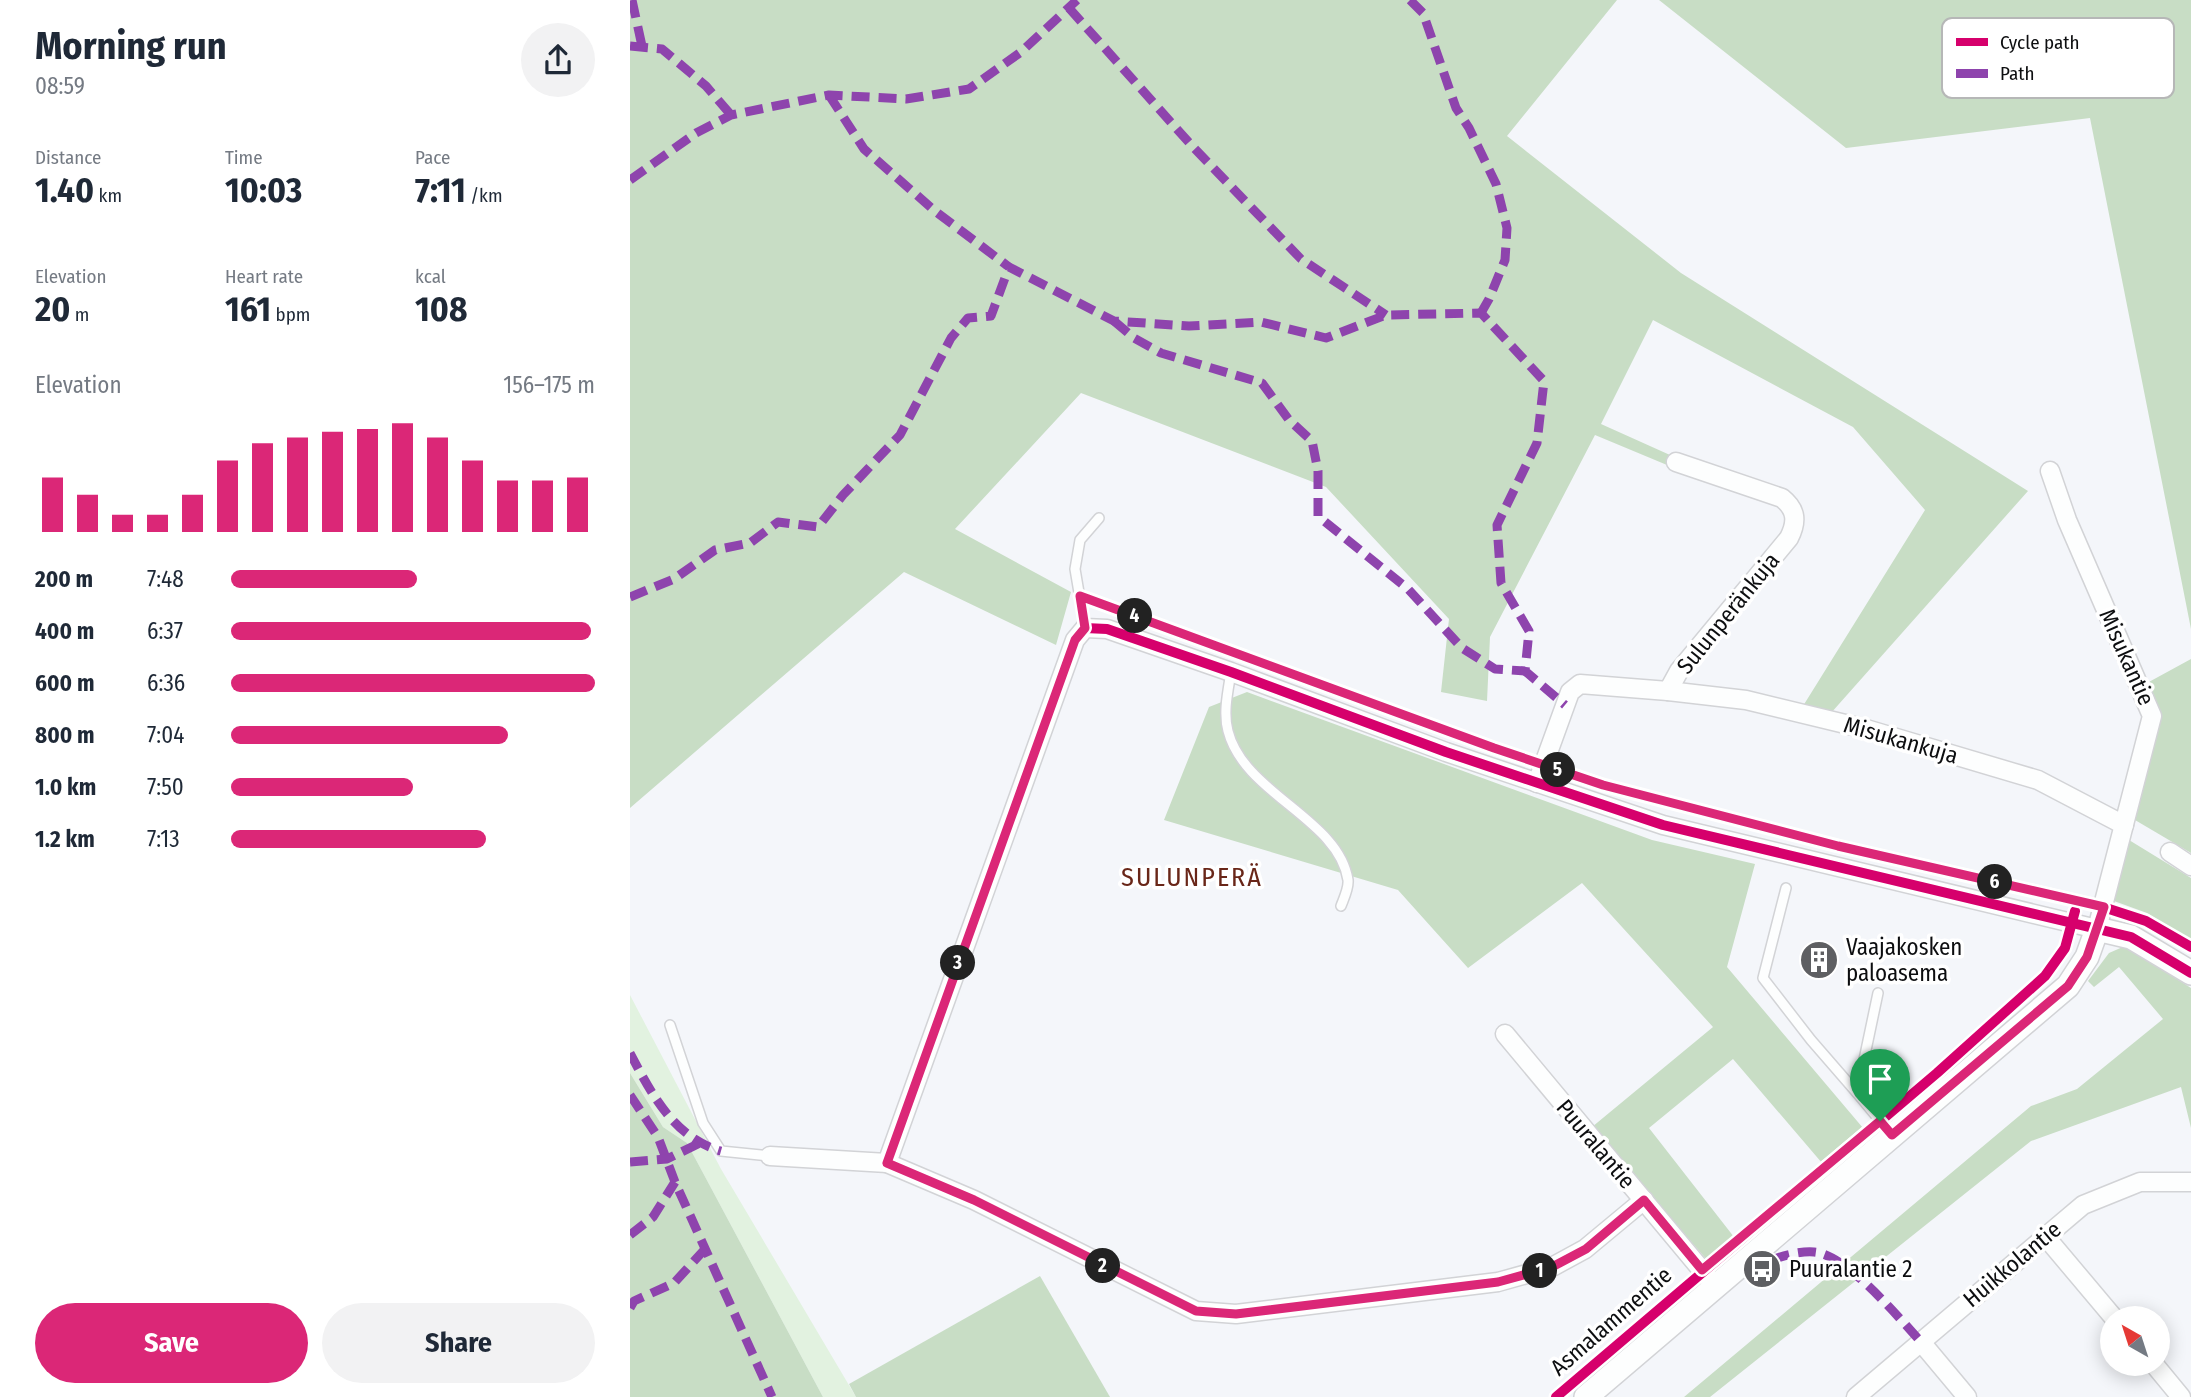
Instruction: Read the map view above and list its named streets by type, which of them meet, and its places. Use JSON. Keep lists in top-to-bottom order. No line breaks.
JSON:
{"streets":{"street":["Sulunperänkuja","Misukantie","Misukankuja","Puuralantie","Huikkolantie","Asmalammentie"]},"crossings":[["Sulunperänkuja","Misukankuja"],["Misukantie","Misukankuja"],["Misukantie","Asmalammentie"],["Puuralantie","Asmalammentie"]],"districts":["SULUNPERÄ"],"places":{"building":["Vaajakosken paloasema"],"bus stop":["Puuralantie 2"]},"legend":["Cycle path","Path"],"north":"top left","page":{"heading":["Morning run","08:59"],"stats":[["Distance","1.40 km"],["Time","10:03"],["Pace","7:11 /km"],["Elevation","20 m"],["Heart rate","161 bpm"],["kcal","108"]],"chart":["Elevation","156–175 m"],"list":[{"name":"200 m","note":"7:48"},{"name":"400 m","note":"6:37"},{"name":"600 m","note":"6:36"},{"name":"800 m","note":"7:04"},{"name":"1.0 km","note":"7:50"},{"name":"1.2 km","note":"7:13"}],"pins":["4","5","6","3","2","1"],"buttons":["Save","Share"]}}
